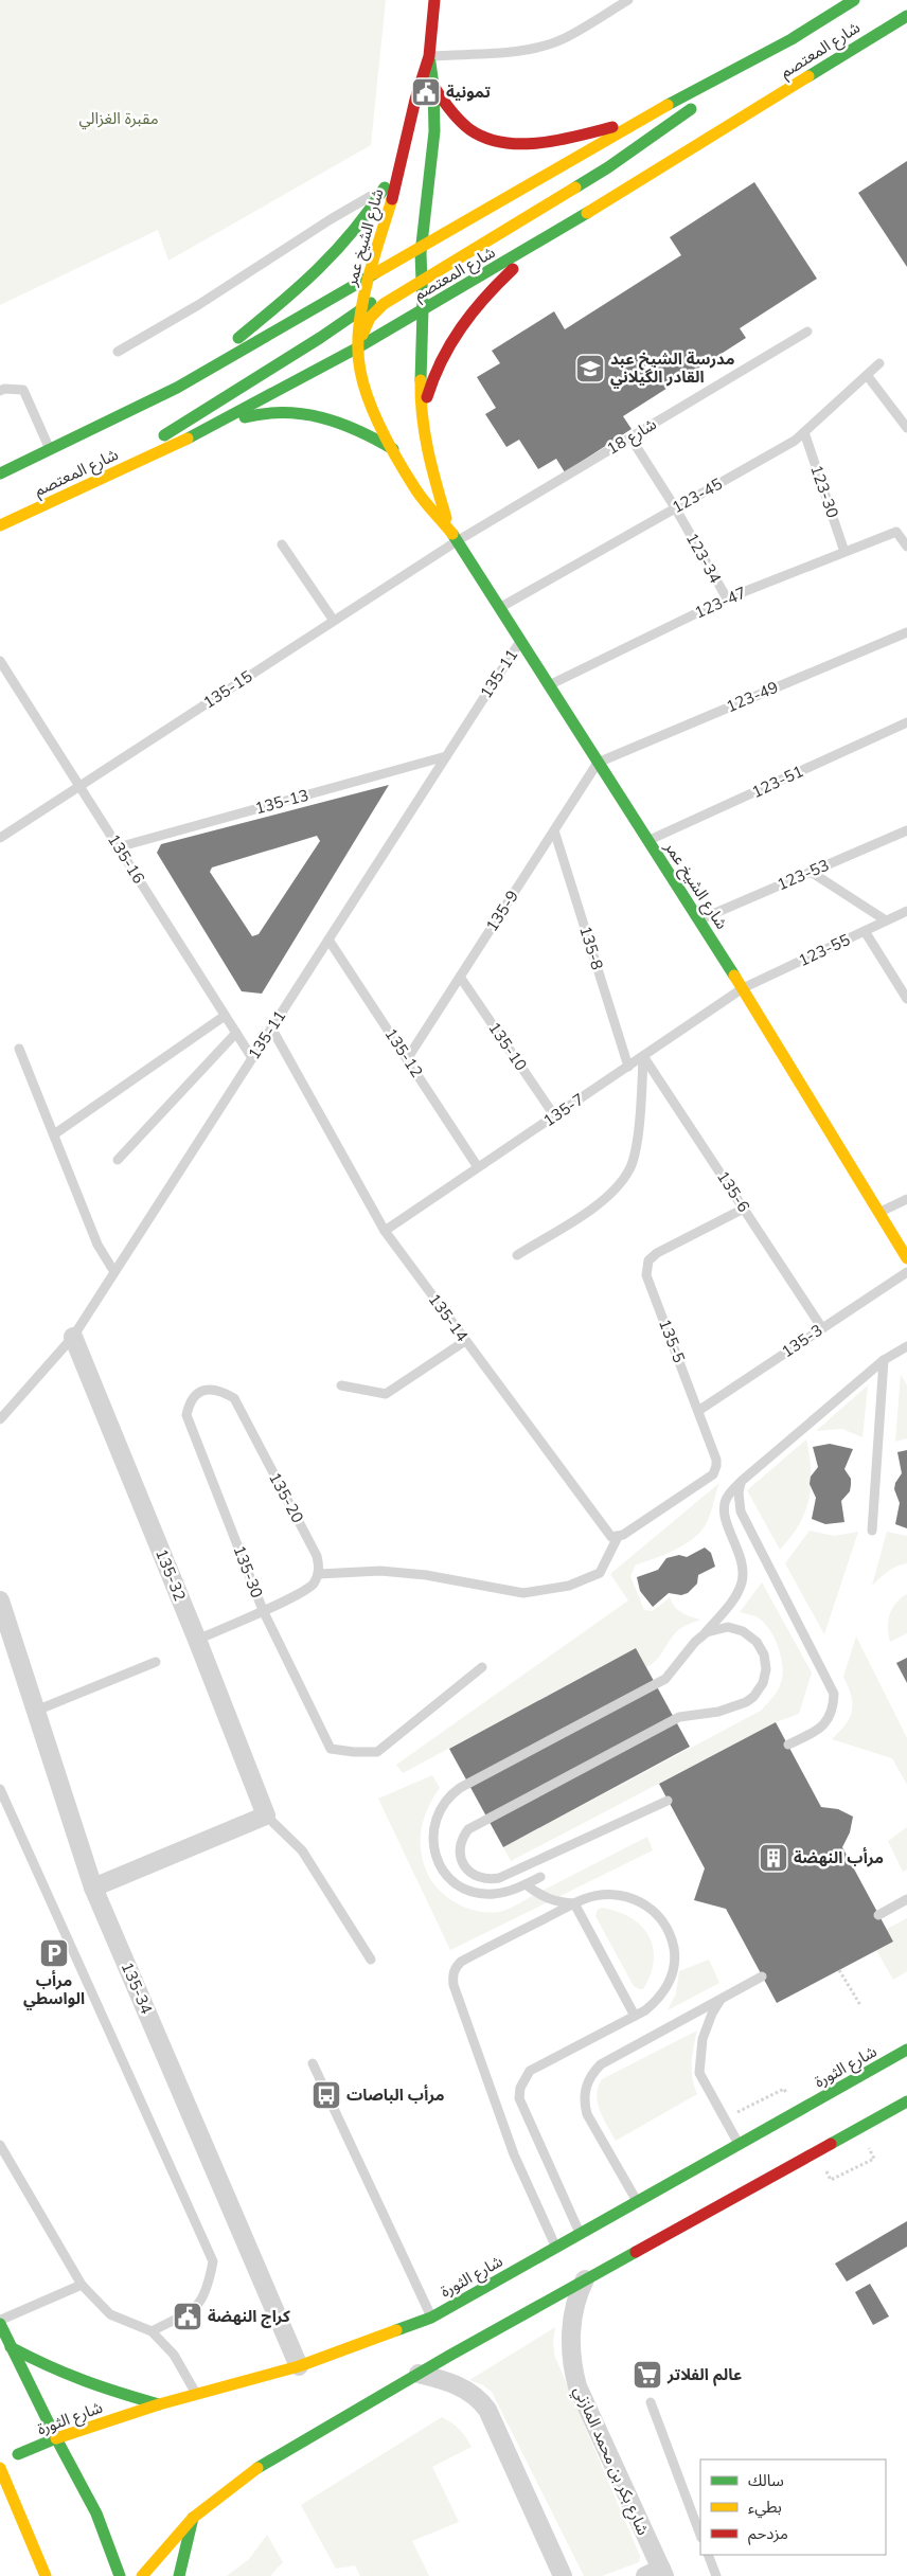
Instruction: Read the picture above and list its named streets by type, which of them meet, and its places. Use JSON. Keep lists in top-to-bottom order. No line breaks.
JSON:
{"streets":{"main road":["شارع المعتصم","شارع الشيخ عمر","شارع الثورة"],"street":["135-32","135-34","شارع بكر بن محمد المازني"],"lane":["شارع 18","123-30","123-45","123-34","123-47","135-11","135-15","123-49","123-51","135-13","135-16","123-53","135-9","135-8","123-55","135-10","135-12","135-7","135-6","135-14","135-5","135-3","135-20","135-30"]},"crossings":[["شارع المعتصم","شارع الشيخ عمر"],["شارع الشيخ عمر","شارع 18"],["شارع الشيخ عمر","123-45"],["شارع الشيخ عمر","123-47"],["شارع الشيخ عمر","135-11"],["شارع الشيخ عمر","135-15"],["شارع الشيخ عمر","123-49"],["شارع الشيخ عمر","123-51"],["شارع الشيخ عمر","123-53"],["شارع الشيخ عمر","135-9"],["شارع الشيخ عمر","123-55"],["شارع الشيخ عمر","135-7"],["شارع 18","123-34"],["شارع 18","135-15"],["123-30","123-45"],["123-30","123-47"],["123-45","123-34"],["123-34","123-47"],["135-11","135-13"],["135-11","135-16"],["135-11","135-12"],["135-11","135-14"],["135-11","135-32"],["135-15","135-16"],["123-49","135-9"],["135-13","135-16"],["135-9","135-8"],["135-9","135-10"],["135-9","135-12"],["135-8","135-7"],["123-55","135-7"],["135-10","135-7"],["135-12","135-7"],["135-7","135-6"],["135-7","135-14"],["135-6","135-5"],["135-6","135-3"],["135-14","135-5"],["135-5","135-3"],["135-20","135-30"],["135-34","شارع الثورة"]],"parks":["مقبرة الغزالي"],"places":{"public building":["تمونية","كراج النهضة"],"school or university":["مدرسة الشيخ عبد القادر الگيلاني"],"building":["مرأب النهضة"],"parking":["مرأب الواسطي"],"bus stop":["مرأب الباصات"],"supermarket":["عالم الفلاتر"]},"legend":["سالك","بطيء","مزدحم"]}
